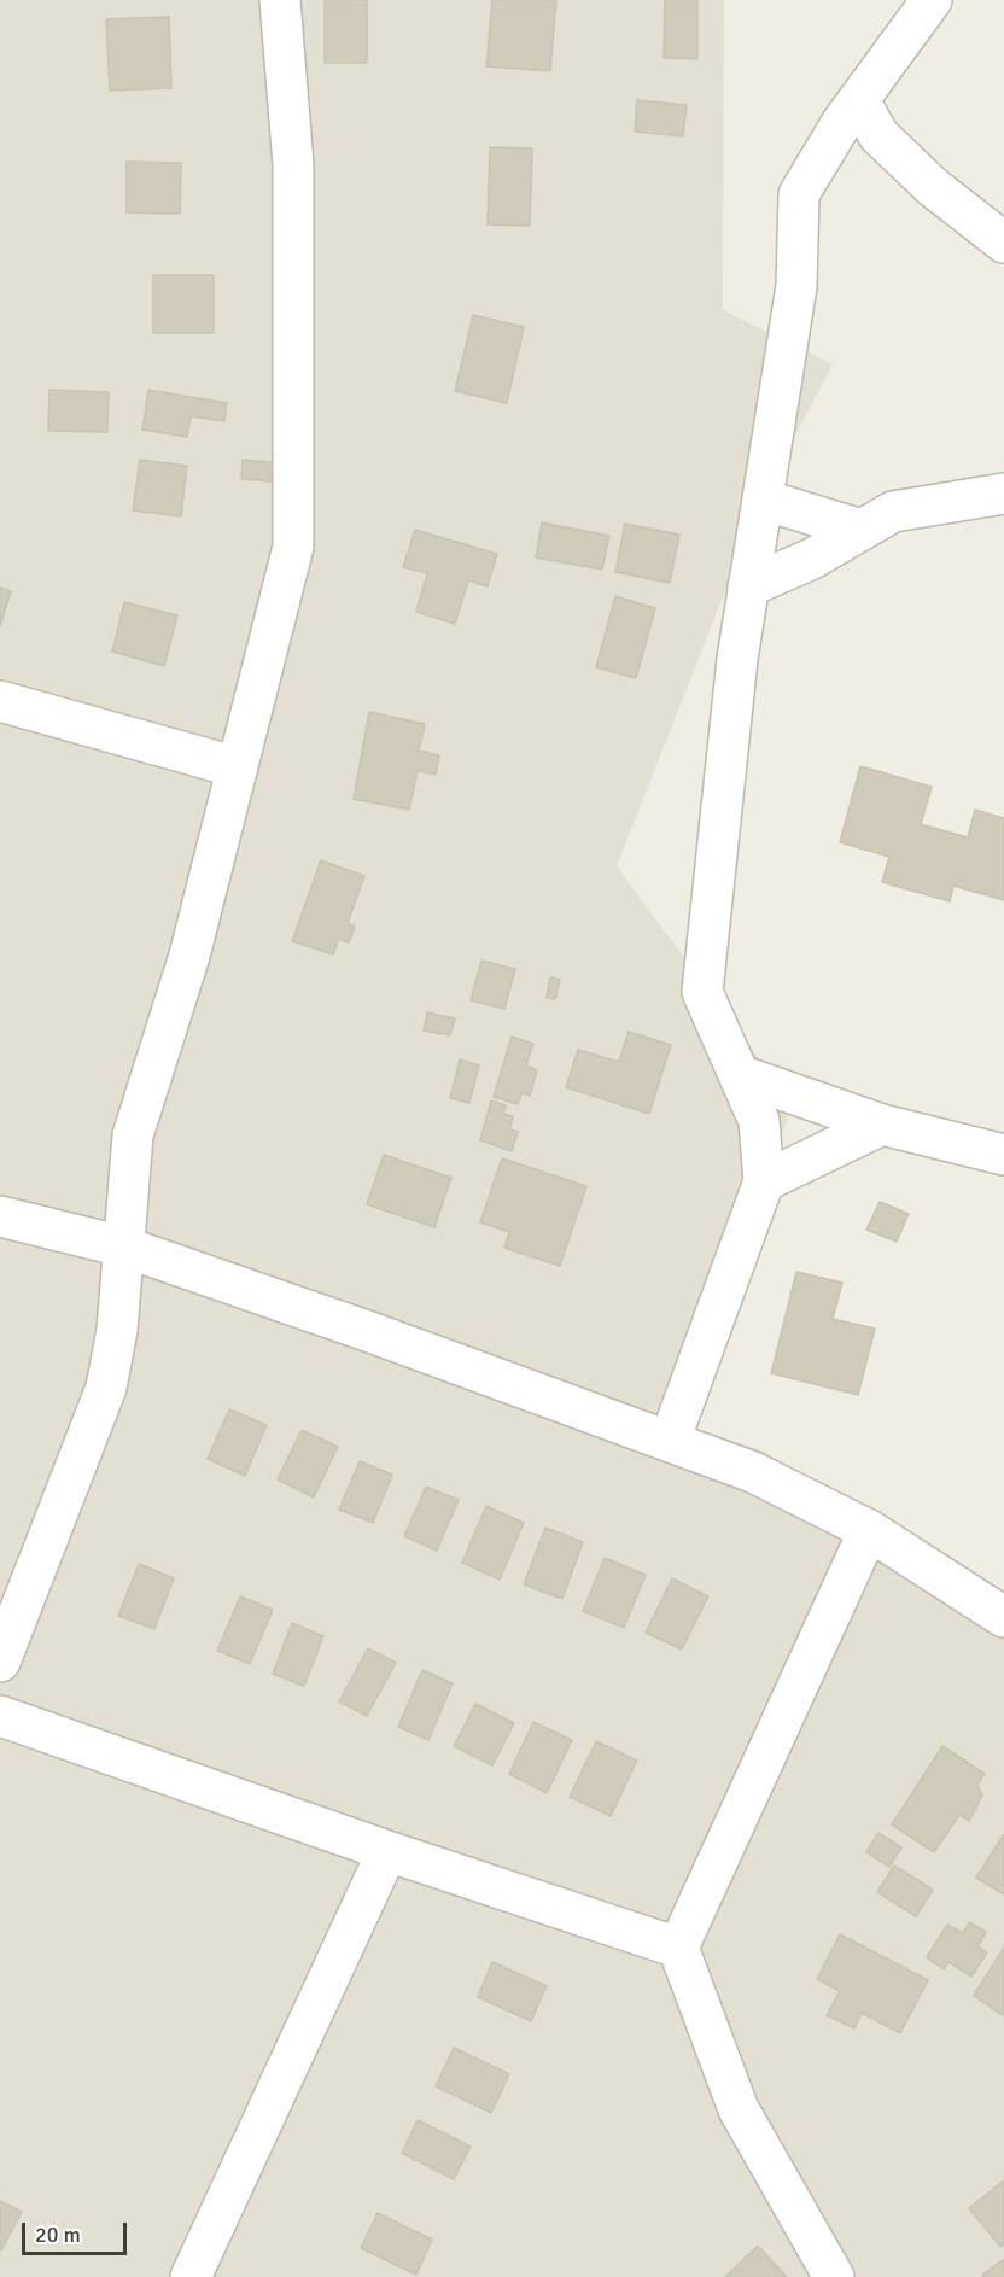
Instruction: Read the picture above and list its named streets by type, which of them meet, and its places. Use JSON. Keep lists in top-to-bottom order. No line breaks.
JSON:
{"scale_bar":"20 m"}
